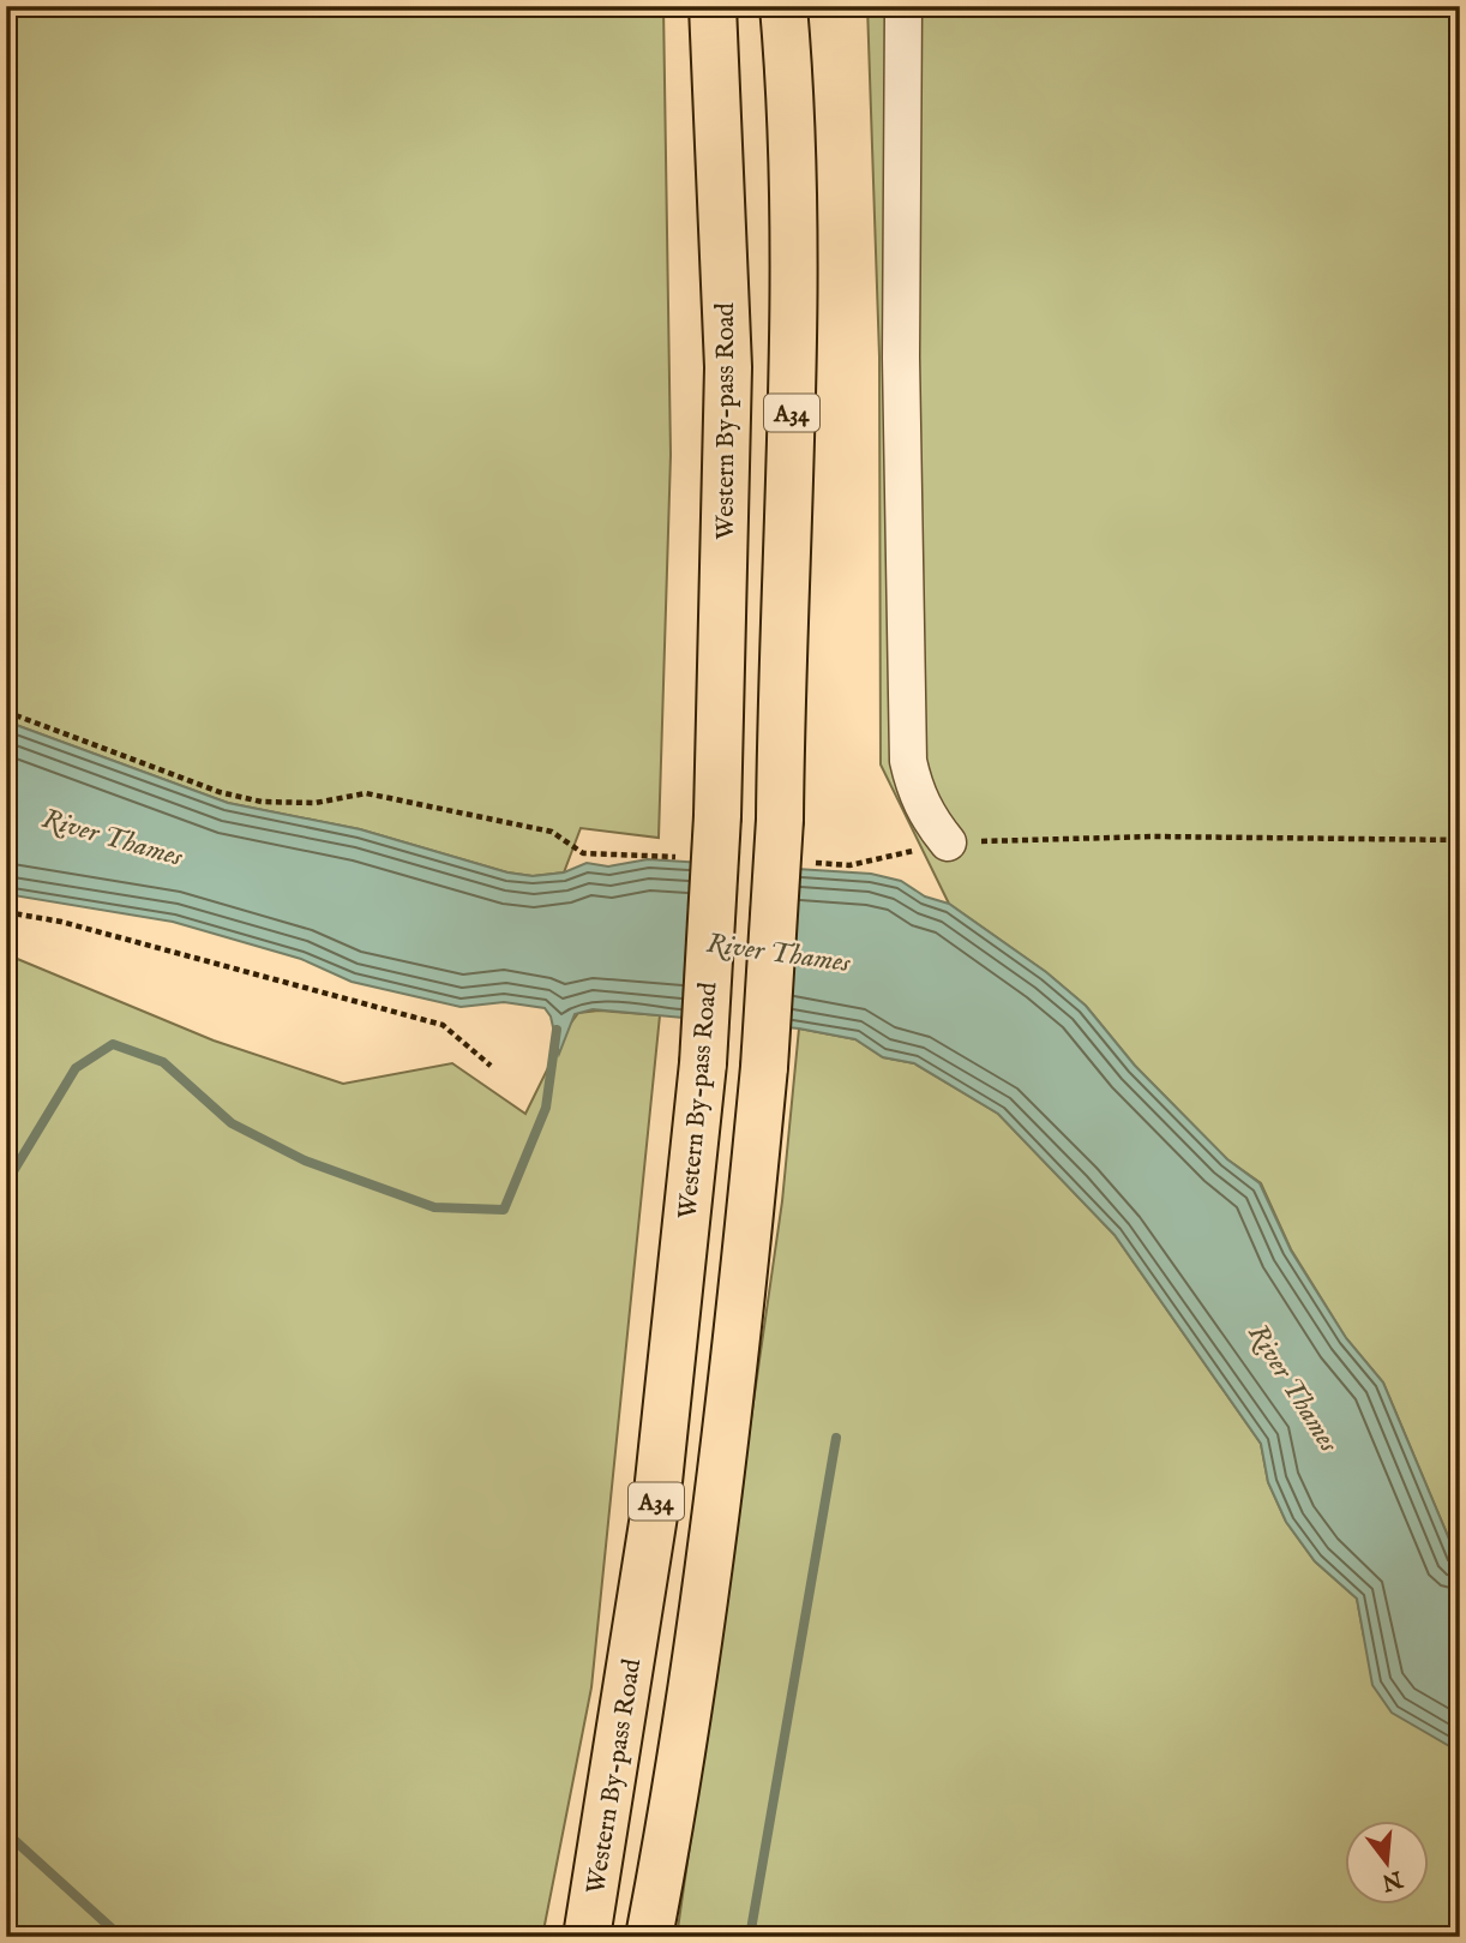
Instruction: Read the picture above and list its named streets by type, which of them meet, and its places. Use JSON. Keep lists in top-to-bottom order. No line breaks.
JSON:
{"streets":{"highway":["A34","Western By-pass Road"]},"water":["River Thames"],"north":"bottom"}
